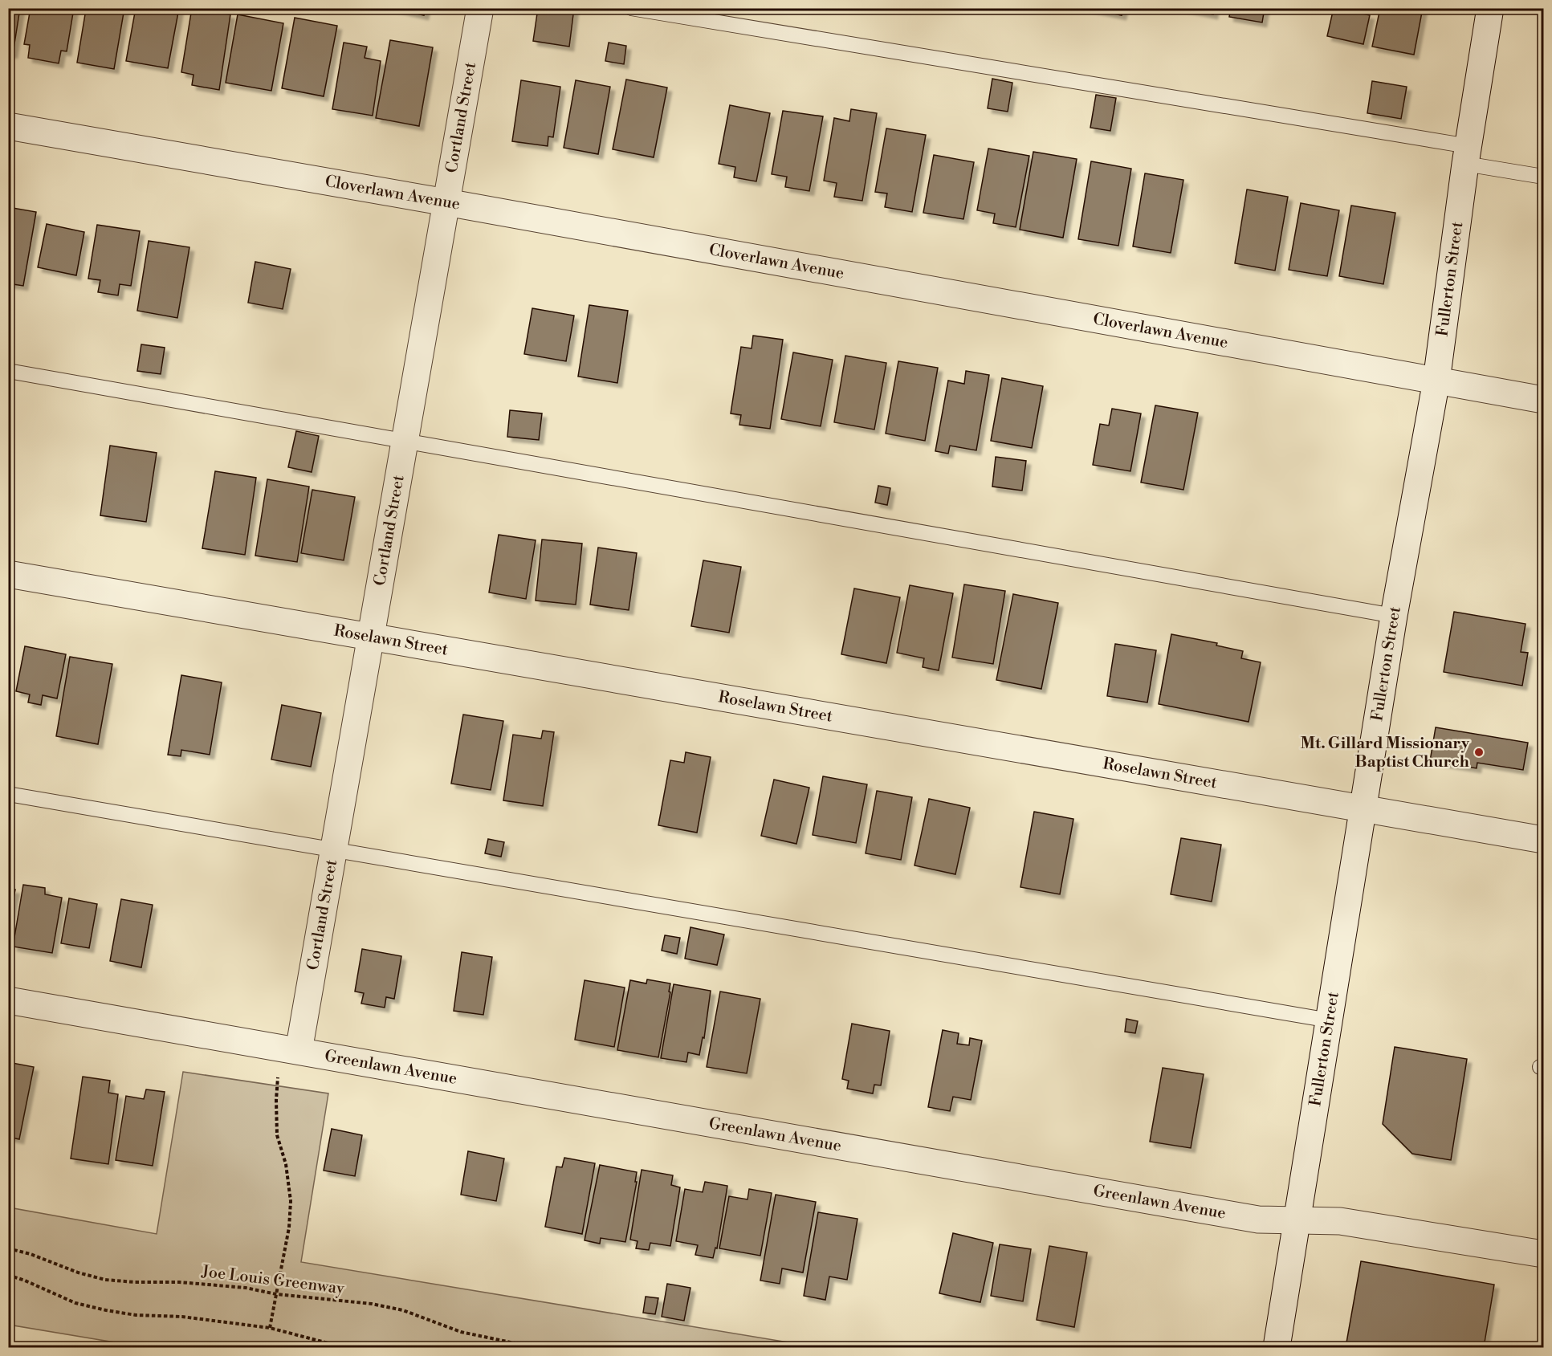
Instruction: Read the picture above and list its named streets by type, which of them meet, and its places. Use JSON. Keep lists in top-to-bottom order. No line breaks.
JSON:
{"streets":{"street":["Cortland Street","Cloverlawn Avenue","Fullerton Street","Roselawn Street","Greenlawn Avenue"],"path":["Joe Louis Greenway"]},"crossings":[["Cortland Street","Cloverlawn Avenue"],["Cortland Street","Roselawn Street"],["Cortland Street","Greenlawn Avenue"],["Cloverlawn Avenue","Fullerton Street"],["Fullerton Street","Roselawn Street"],["Fullerton Street","Greenlawn Avenue"]],"places":["Mt. Gillard Missionary Baptist Church"]}
